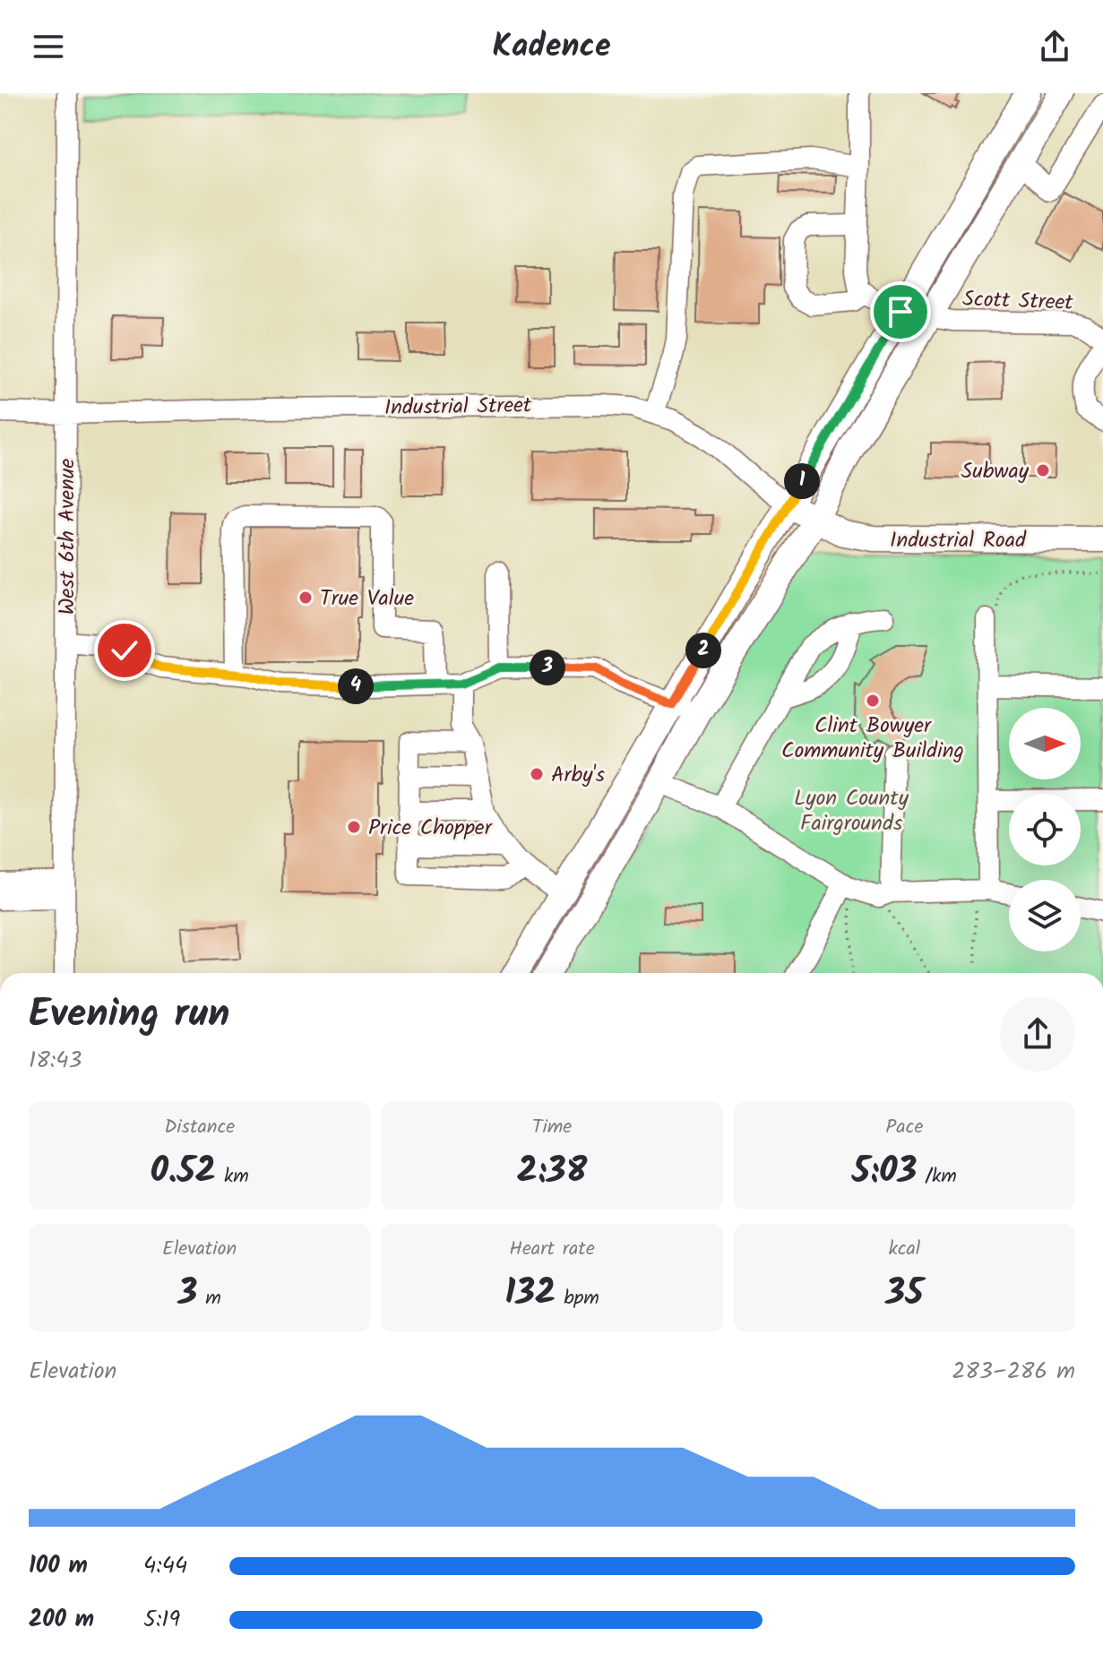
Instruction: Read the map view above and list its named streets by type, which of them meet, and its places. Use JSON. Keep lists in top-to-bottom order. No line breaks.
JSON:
{"streets":{"main road":["Industrial Street","Industrial Road"],"street":["Scott Street","West 6th Avenue"]},"crossings":[["Industrial Street","West 6th Avenue"],["Industrial Street","Industrial Road"]],"parks":["Lyon County Fairgrounds"],"places":["Subway","True Value","Clint Bowyer Community Building","Arby's","Price Chopper"],"north":"right","page":{"header":"Kadence","pins":["1","2","3","4"],"heading":["Evening run","18:43"],"stats":[["Distance","0.52 km"],["Time","2:38"],["Pace","5:03 /km"],["Elevation","3 m"],["Heart rate","132 bpm"],["kcal","35"]],"chart":["Elevation","283–286 m"],"list":[{"name":"100 m","note":"4:44"},{"name":"200 m","note":"5:19"}]}}
